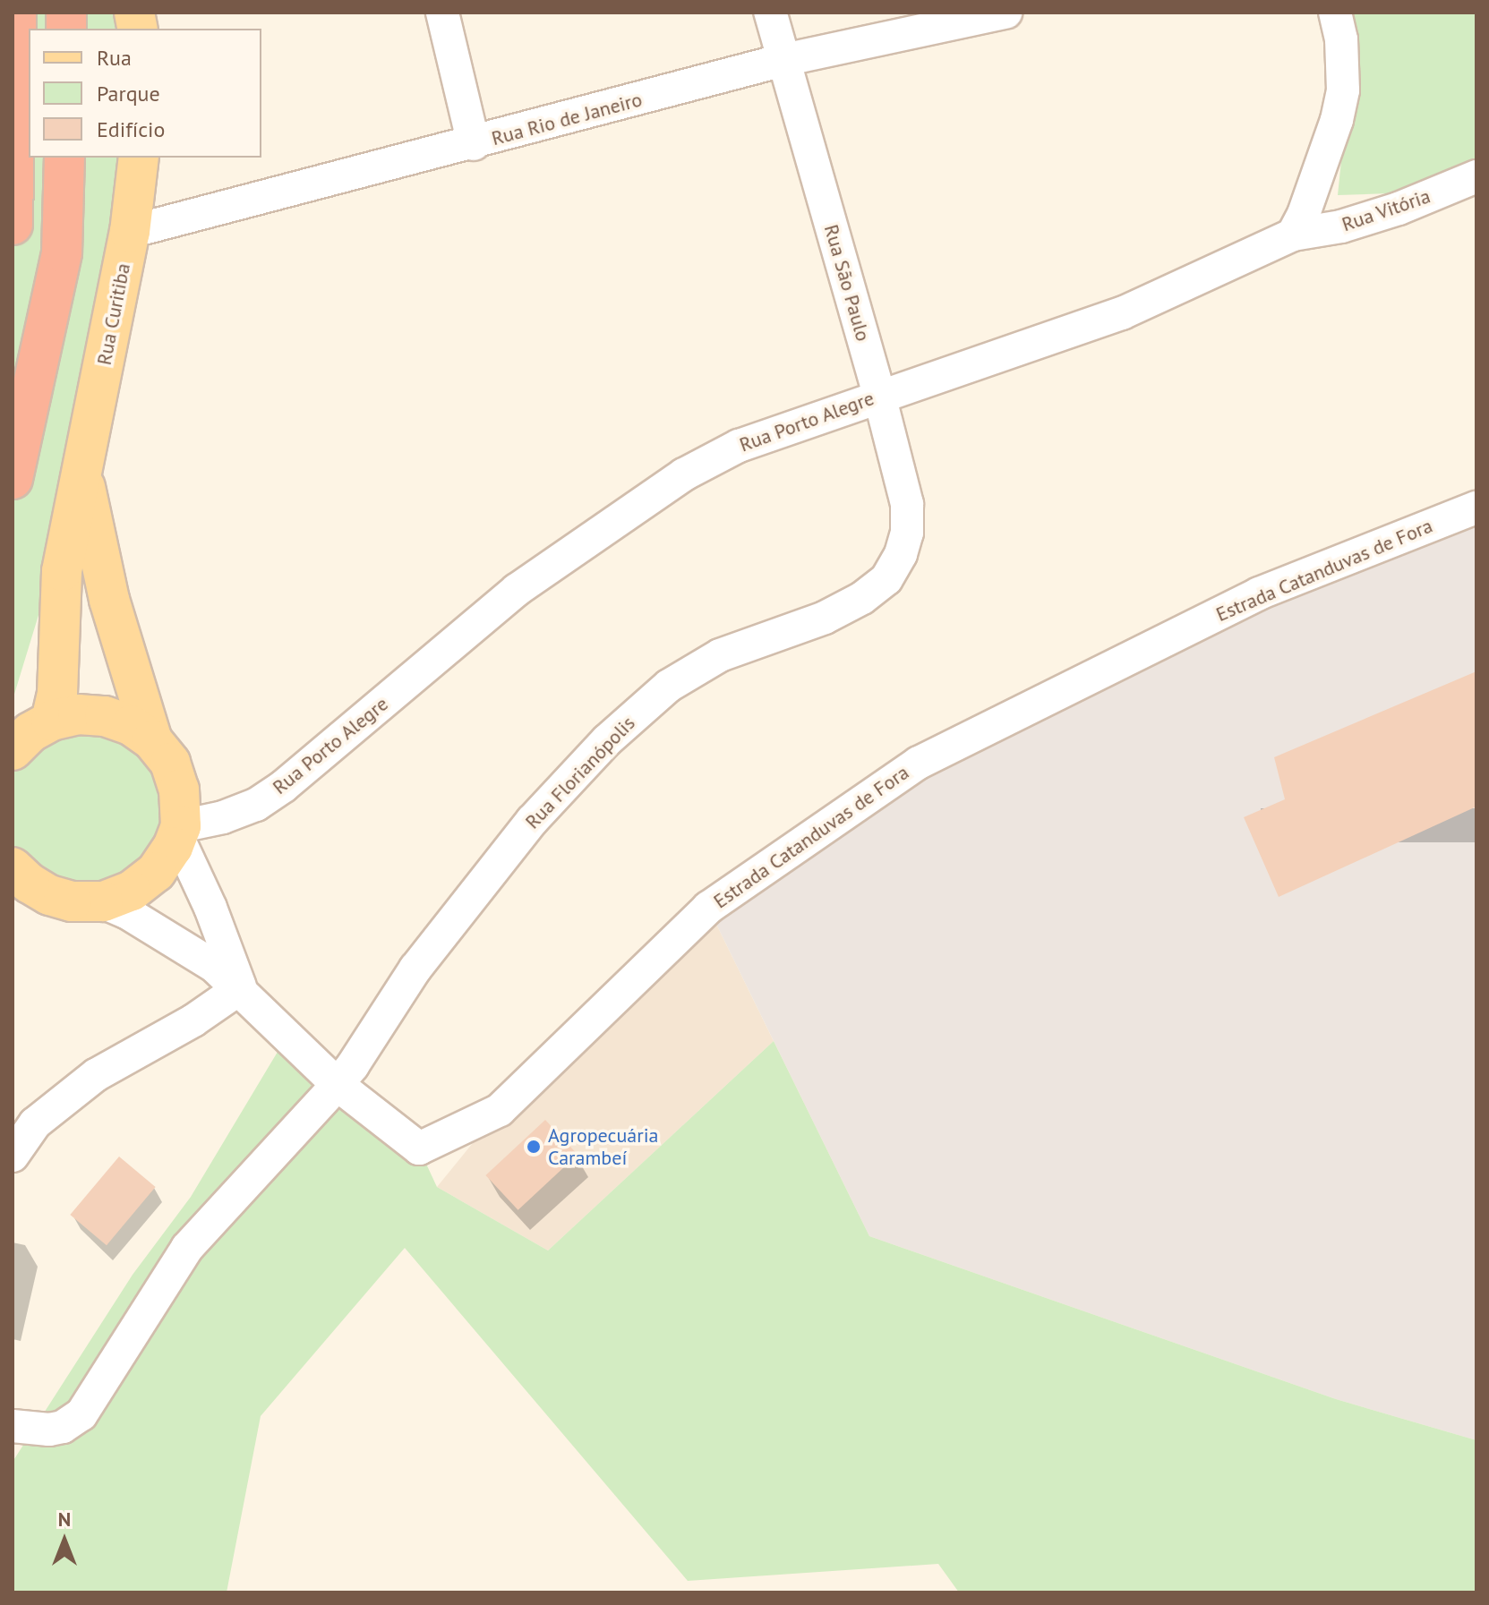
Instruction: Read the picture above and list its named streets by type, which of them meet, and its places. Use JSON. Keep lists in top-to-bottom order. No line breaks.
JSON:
{"streets":{"main road":["Rua Curitiba"],"street":["Rua Rio de Janeiro","Rua Vitória","Rua São Paulo","Rua Porto Alegre","Estrada Catanduvas de Fora","Rua Florianópolis"]},"crossings":[["Rua Rio de Janeiro","Rua São Paulo"],["Rua Rio de Janeiro","Rua Curitiba"],["Rua Vitória","Rua Porto Alegre"],["Rua São Paulo","Rua Porto Alegre"],["Rua São Paulo","Rua Florianópolis"],["Estrada Catanduvas de Fora","Rua Florianópolis"]],"places":["Agropecuária Carambeí"],"legend":["Rua","Parque","Edifício"],"north":"top"}
